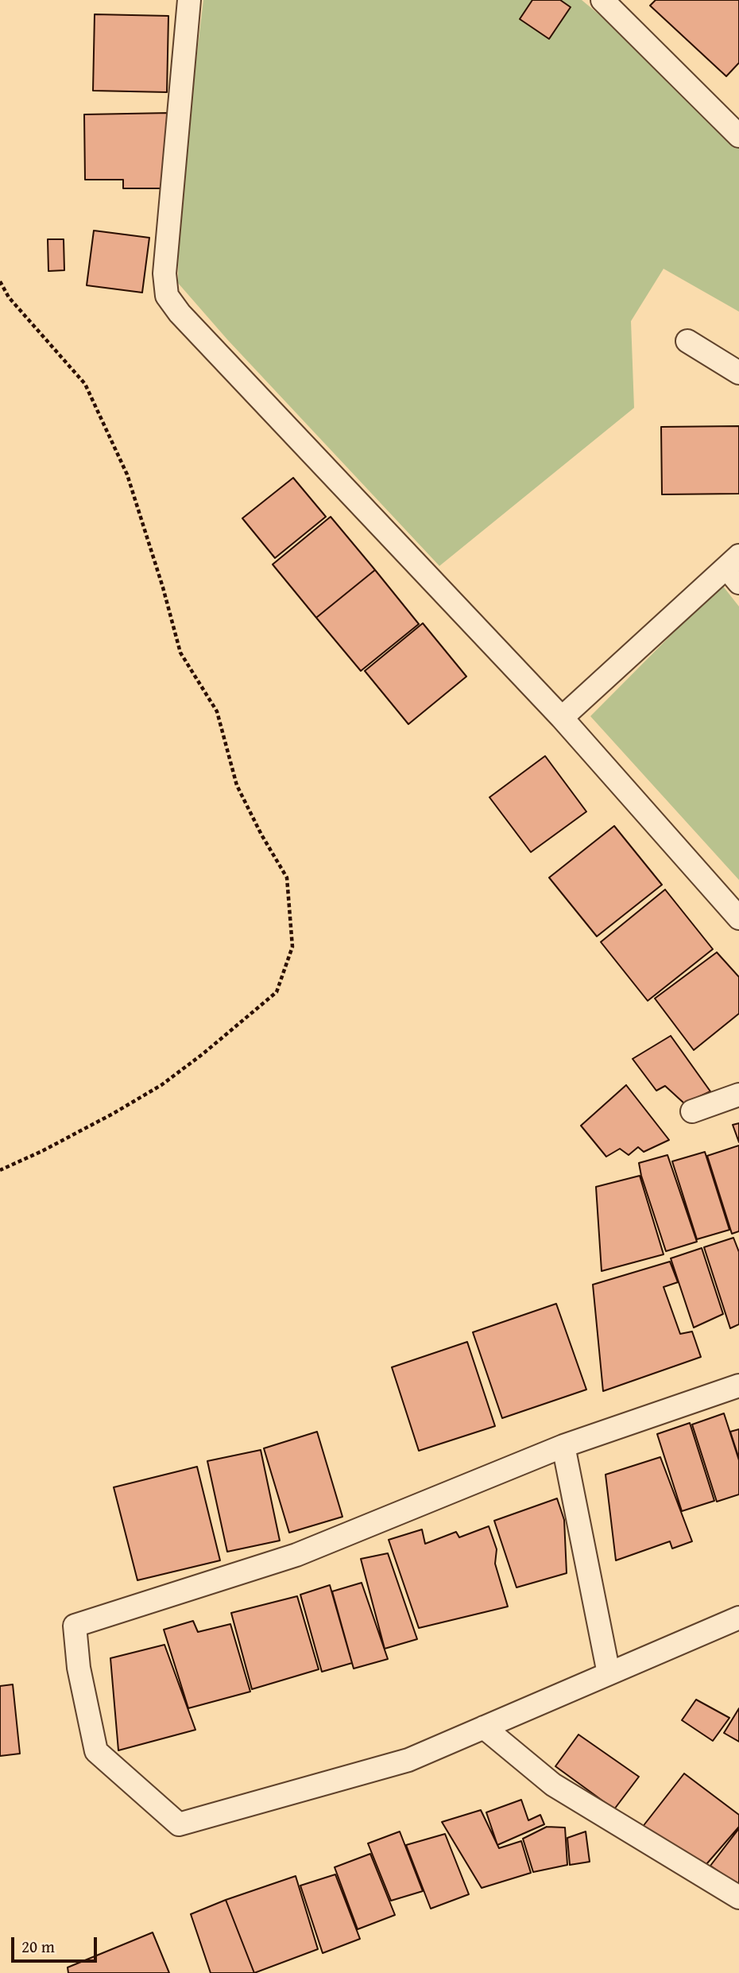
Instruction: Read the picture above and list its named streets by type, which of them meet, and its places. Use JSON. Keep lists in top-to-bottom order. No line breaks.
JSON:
{"scale_bar":"20 m"}
